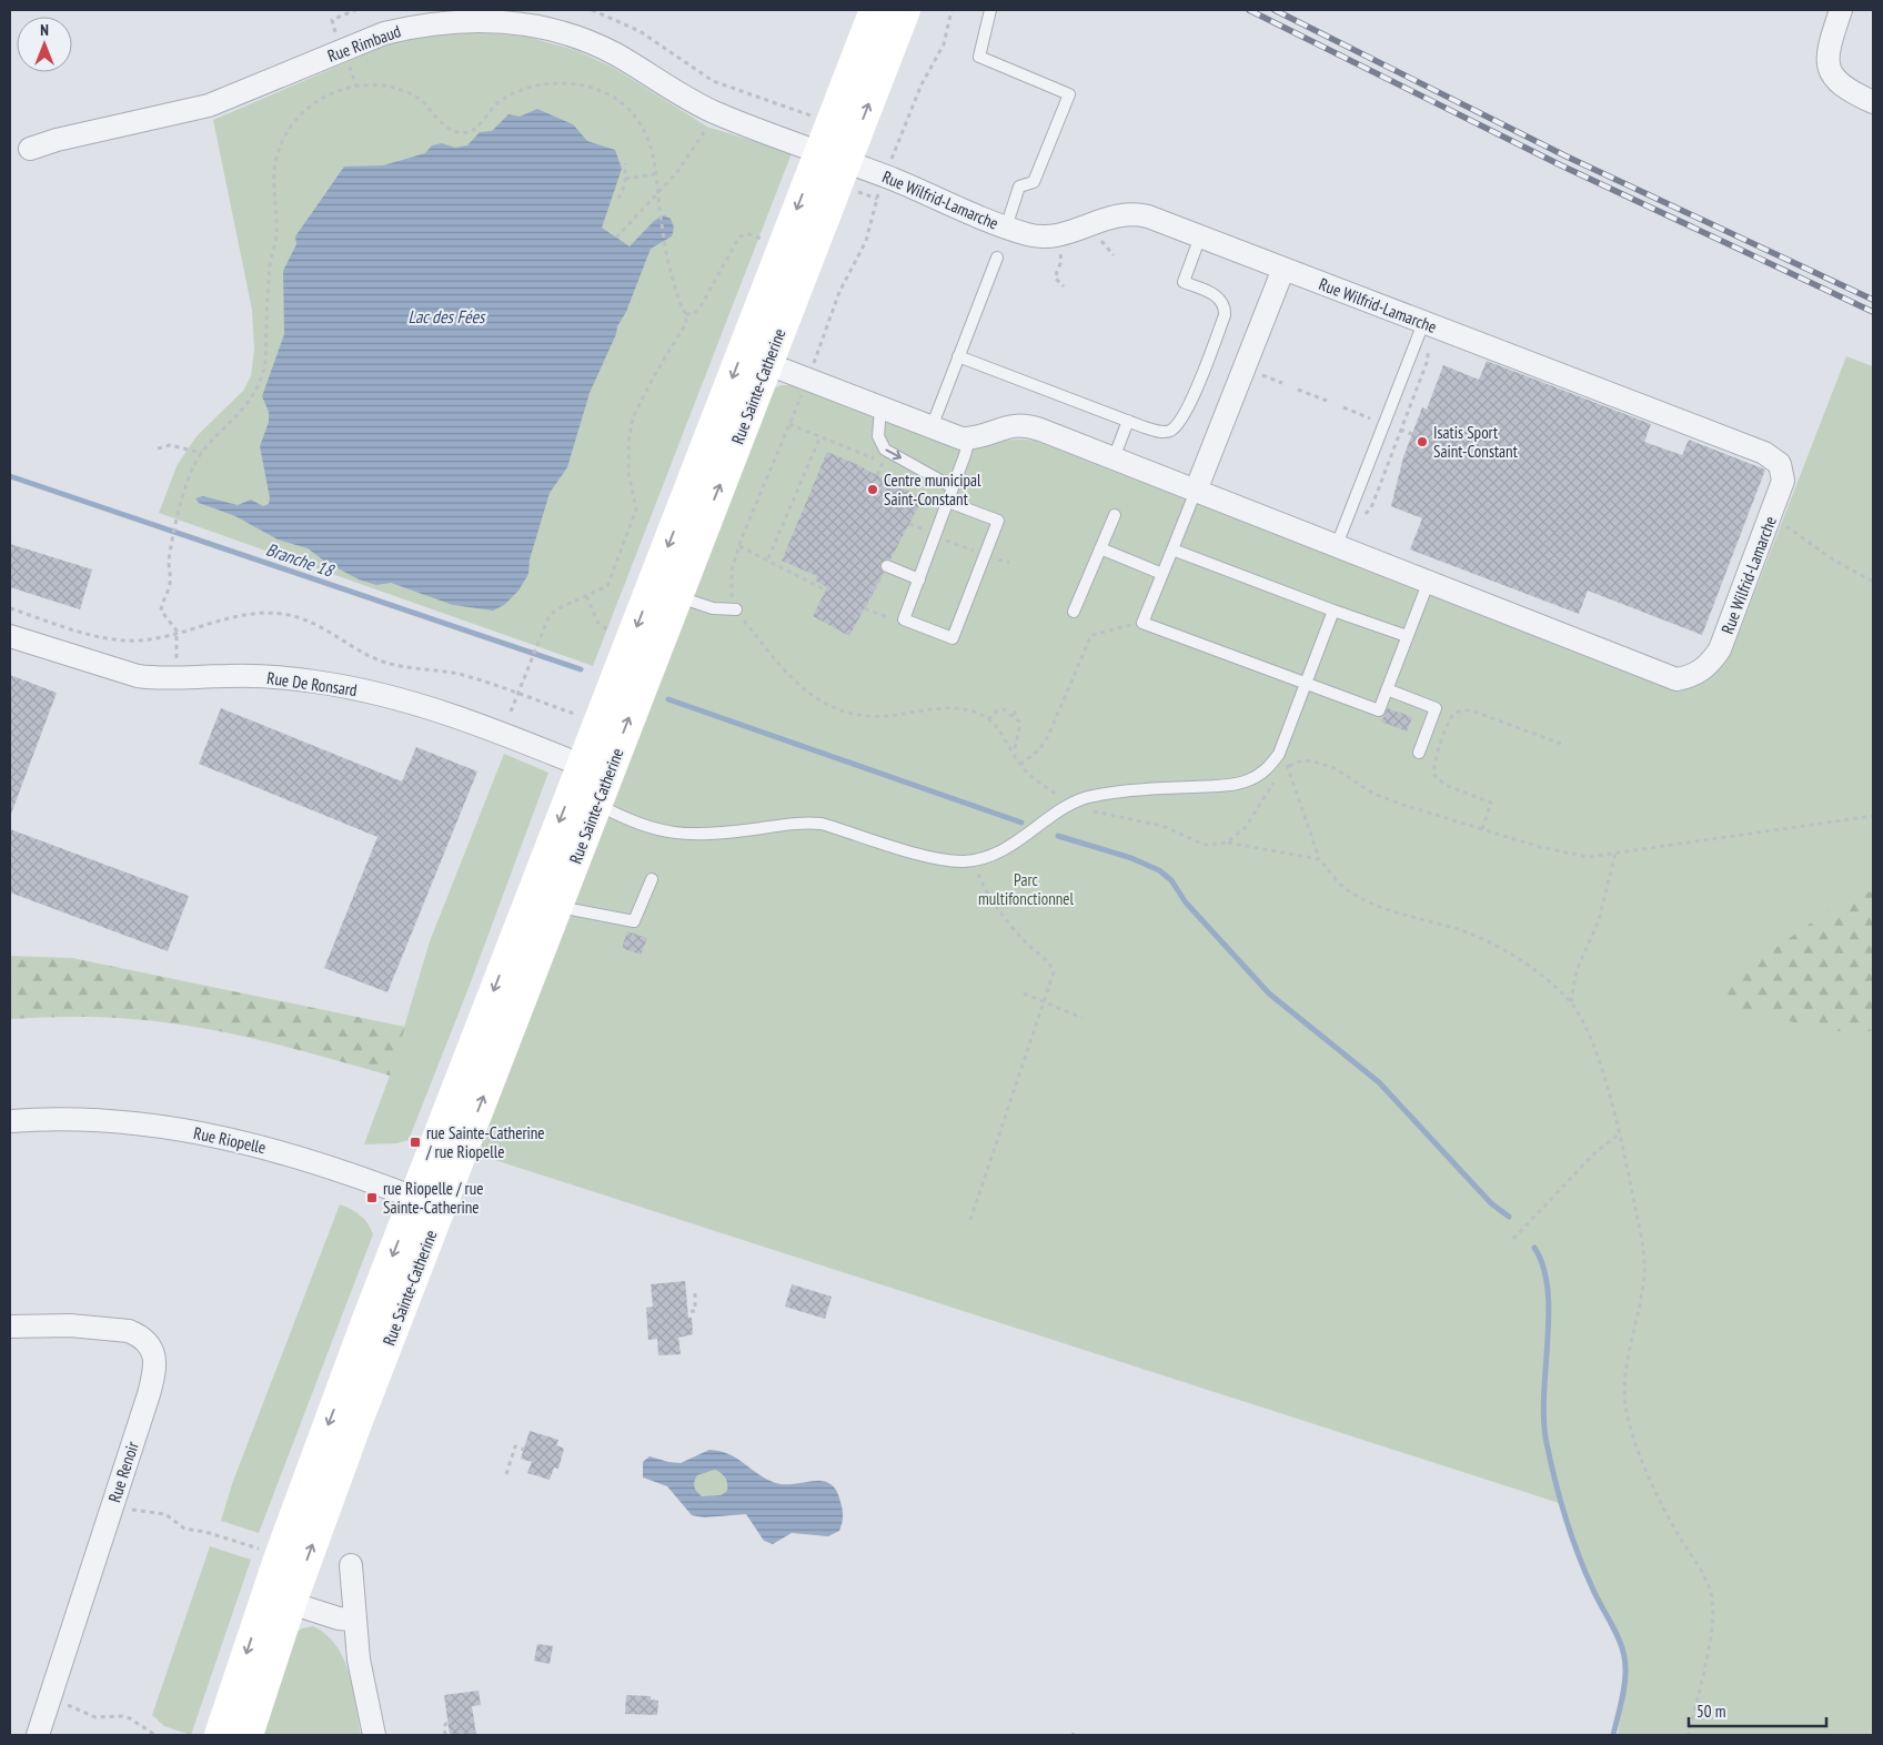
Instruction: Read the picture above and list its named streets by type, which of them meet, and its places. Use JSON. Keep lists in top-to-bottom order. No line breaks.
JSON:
{"streets":{"street":["Rue Rimbaud","Rue Wilfrid-Lamarche","Rue Sainte-Catherine","Rue De Ronsard","Rue Riopelle","Rue Renoir"]},"crossings":[["Rue Rimbaud","Rue Wilfrid-Lamarche"],["Rue Rimbaud","Rue Sainte-Catherine"],["Rue Wilfrid-Lamarche","Rue Sainte-Catherine"],["Rue Sainte-Catherine","Rue De Ronsard"],["Rue Sainte-Catherine","Rue Riopelle"]],"water":["Lac des Fées","Branche 18"],"parks":["Parc multifonctionnel"],"places":{"other":["Isatis Sport Saint-Constant","Centre municipal Saint-Constant"],"transit":["rue Sainte-Catherine / rue Riopelle","rue Riopelle / rue Sainte-Catherine"]},"scale_bar":"50 m","north":"top"}
